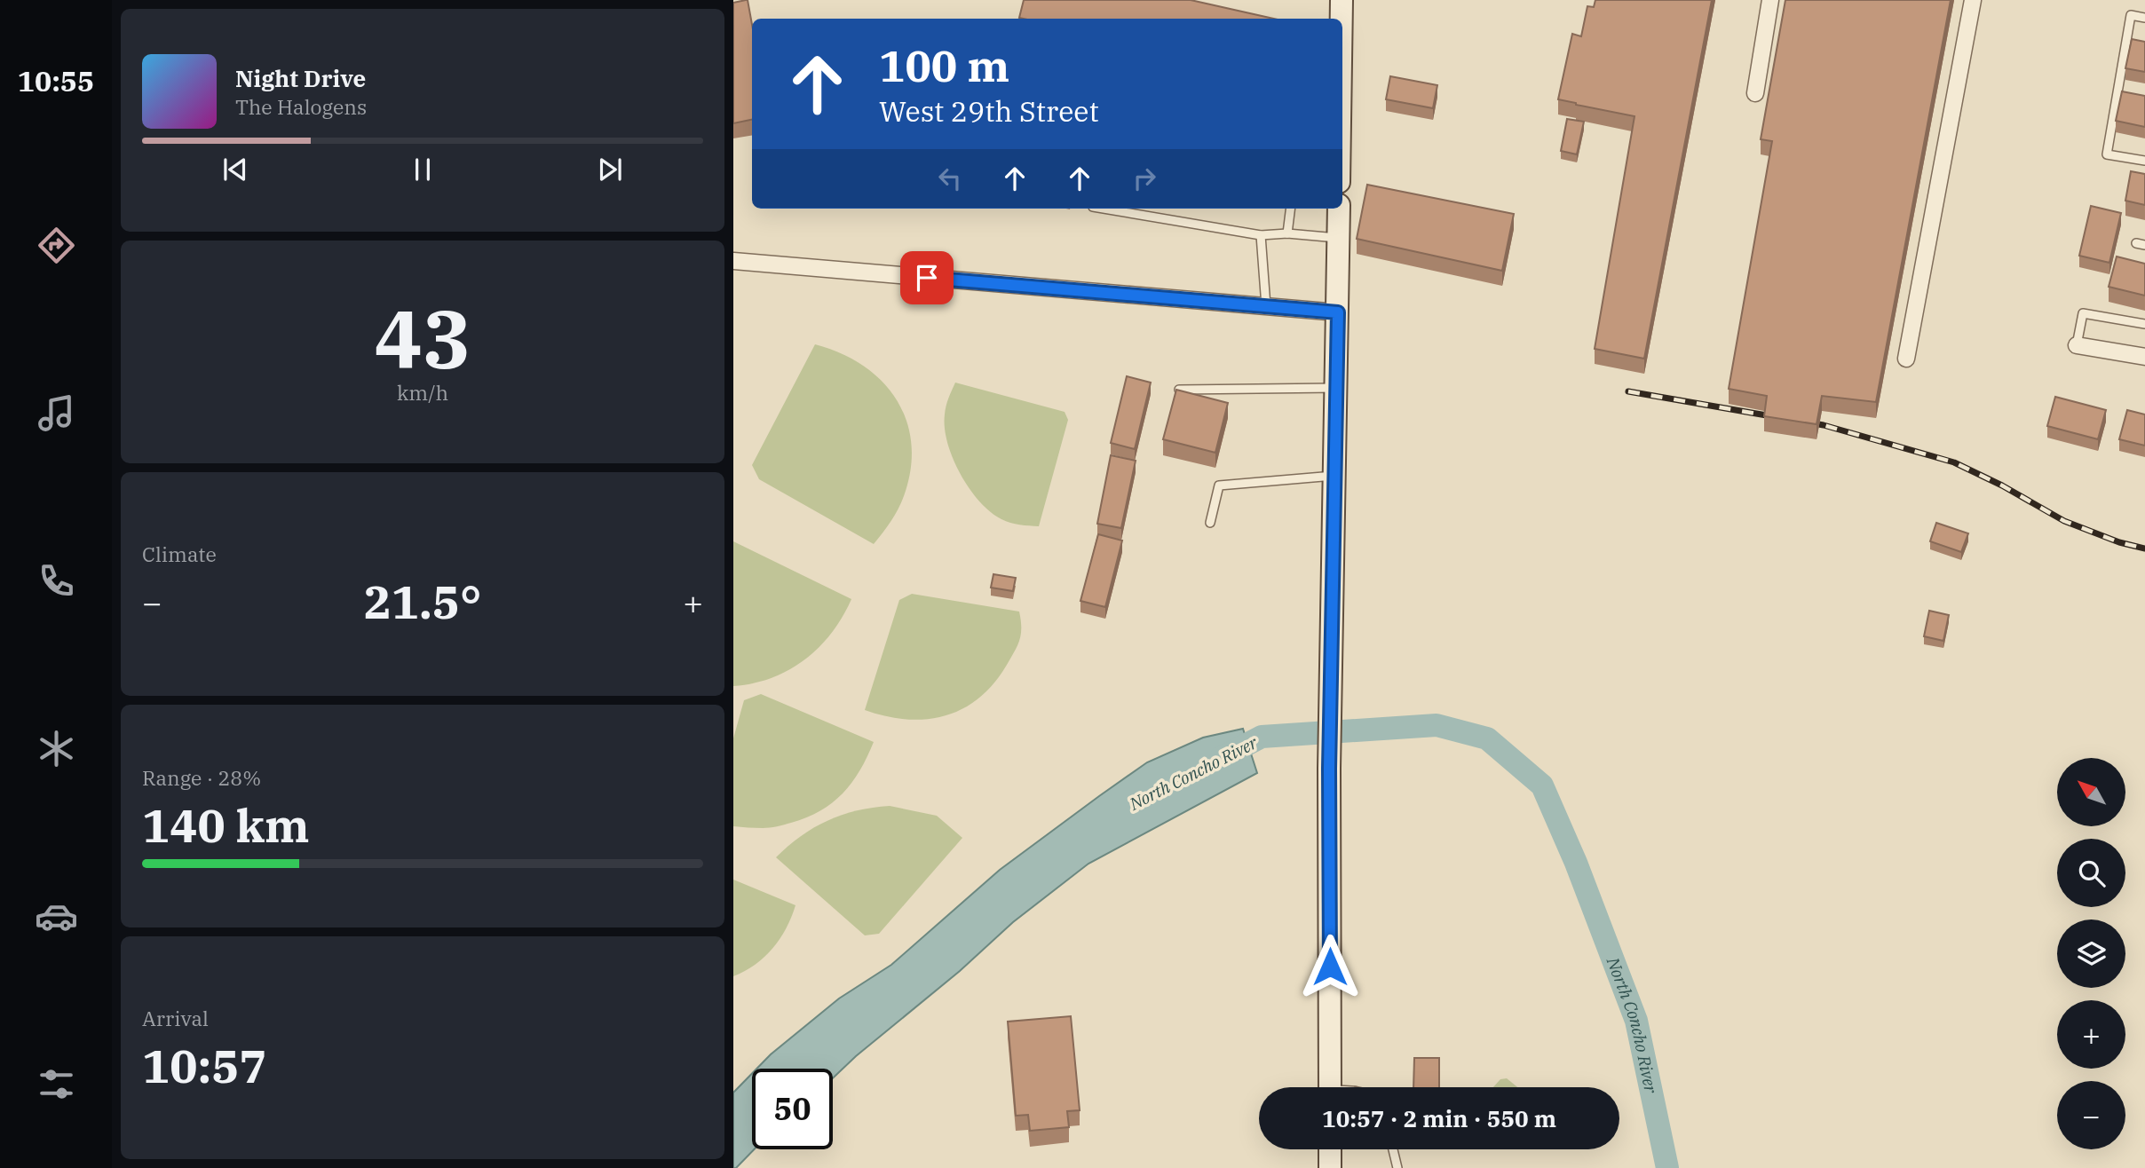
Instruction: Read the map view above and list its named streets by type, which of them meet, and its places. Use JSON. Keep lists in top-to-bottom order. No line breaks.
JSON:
{"water":["North Concho River"],"north":"top left","page":{"tabs":"10:55","turn":["100 m","West 29th Street"],"song":["Night Drive","The Halogens"],"tile":[["43","km/h"],"Climate",["Range · 28%","140 km"],["Arrival","10:57"]],"heat":["−","21.5°","+"],"map_buttons":["+","−"],"limit":"50","trip":"10:57 · 2 min · 550 m"}}
